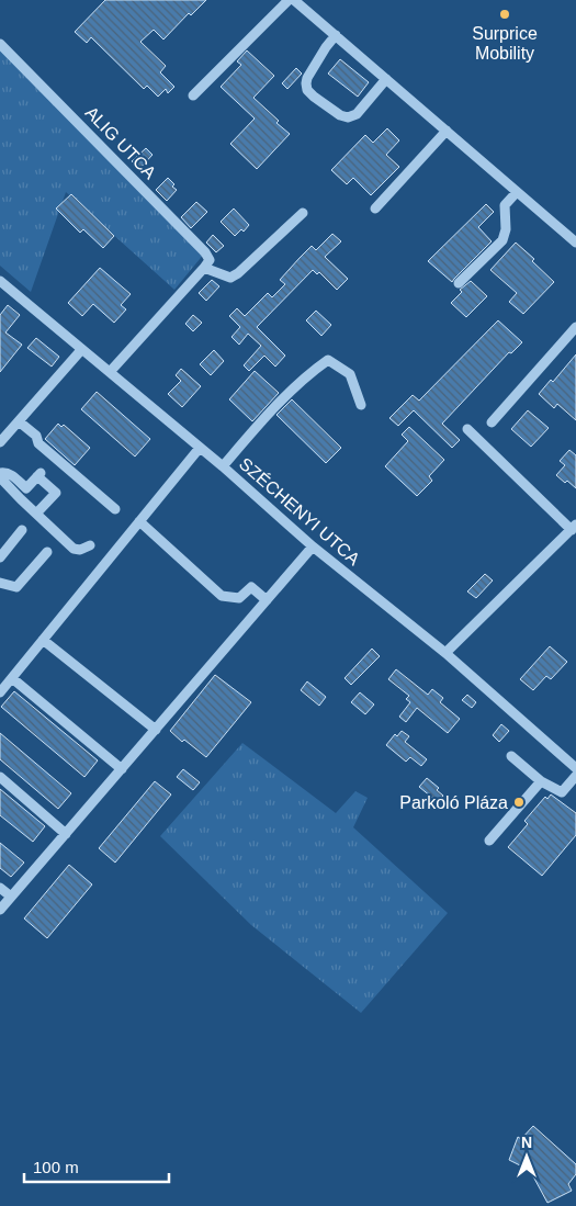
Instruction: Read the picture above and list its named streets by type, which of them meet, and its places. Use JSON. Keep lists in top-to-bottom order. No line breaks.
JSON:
{"streets":{"street":["ALIG UTCA","SZÉCHENYI UTCA"]},"places":["Surprice Mobility","Parkoló Pláza"],"scale_bar":"100 m","north":"top"}
